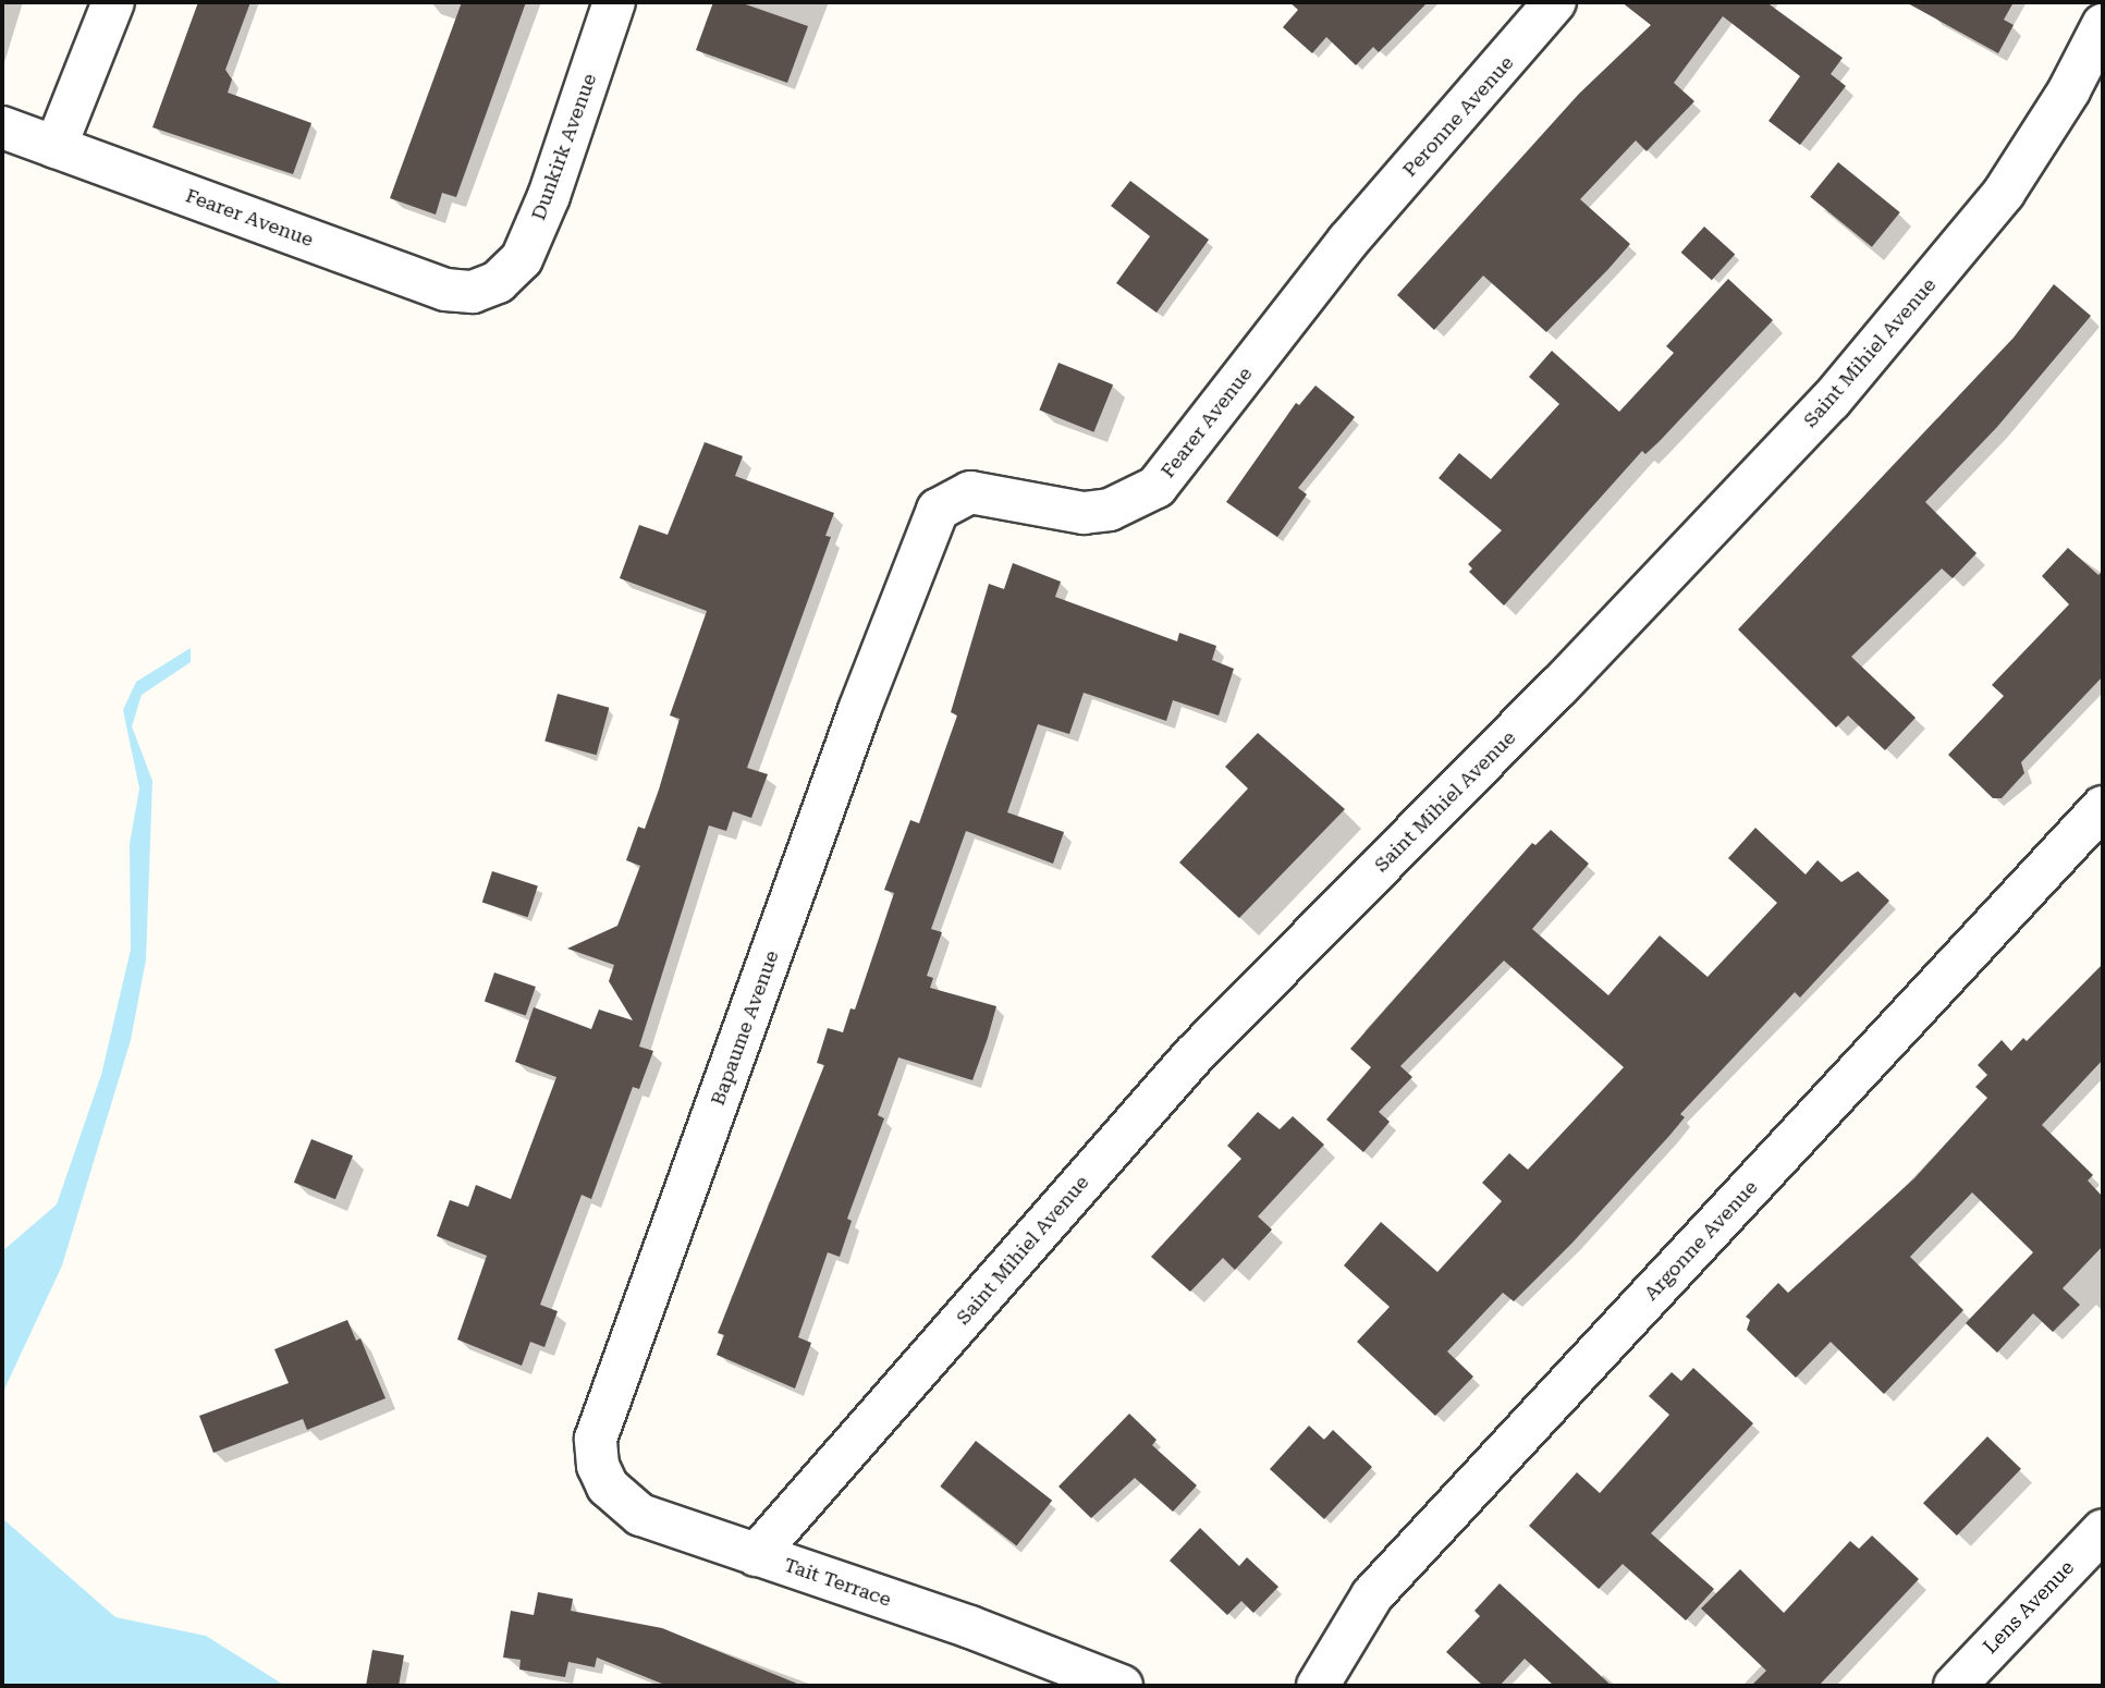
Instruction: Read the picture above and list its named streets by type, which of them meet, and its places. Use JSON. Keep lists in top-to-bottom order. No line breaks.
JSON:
{"streets":{"street":["Peronne Avenue","Dunkirk Avenue","Fearer Avenue","Saint Mihiel Avenue","Bapaume Avenue","Argonne Avenue","Tait Terrace","Lens Avenue"]},"crossings":[["Peronne Avenue","Fearer Avenue"],["Dunkirk Avenue","Fearer Avenue"],["Fearer Avenue","Bapaume Avenue"],["Saint Mihiel Avenue","Tait Terrace"],["Bapaume Avenue","Tait Terrace"]]}
